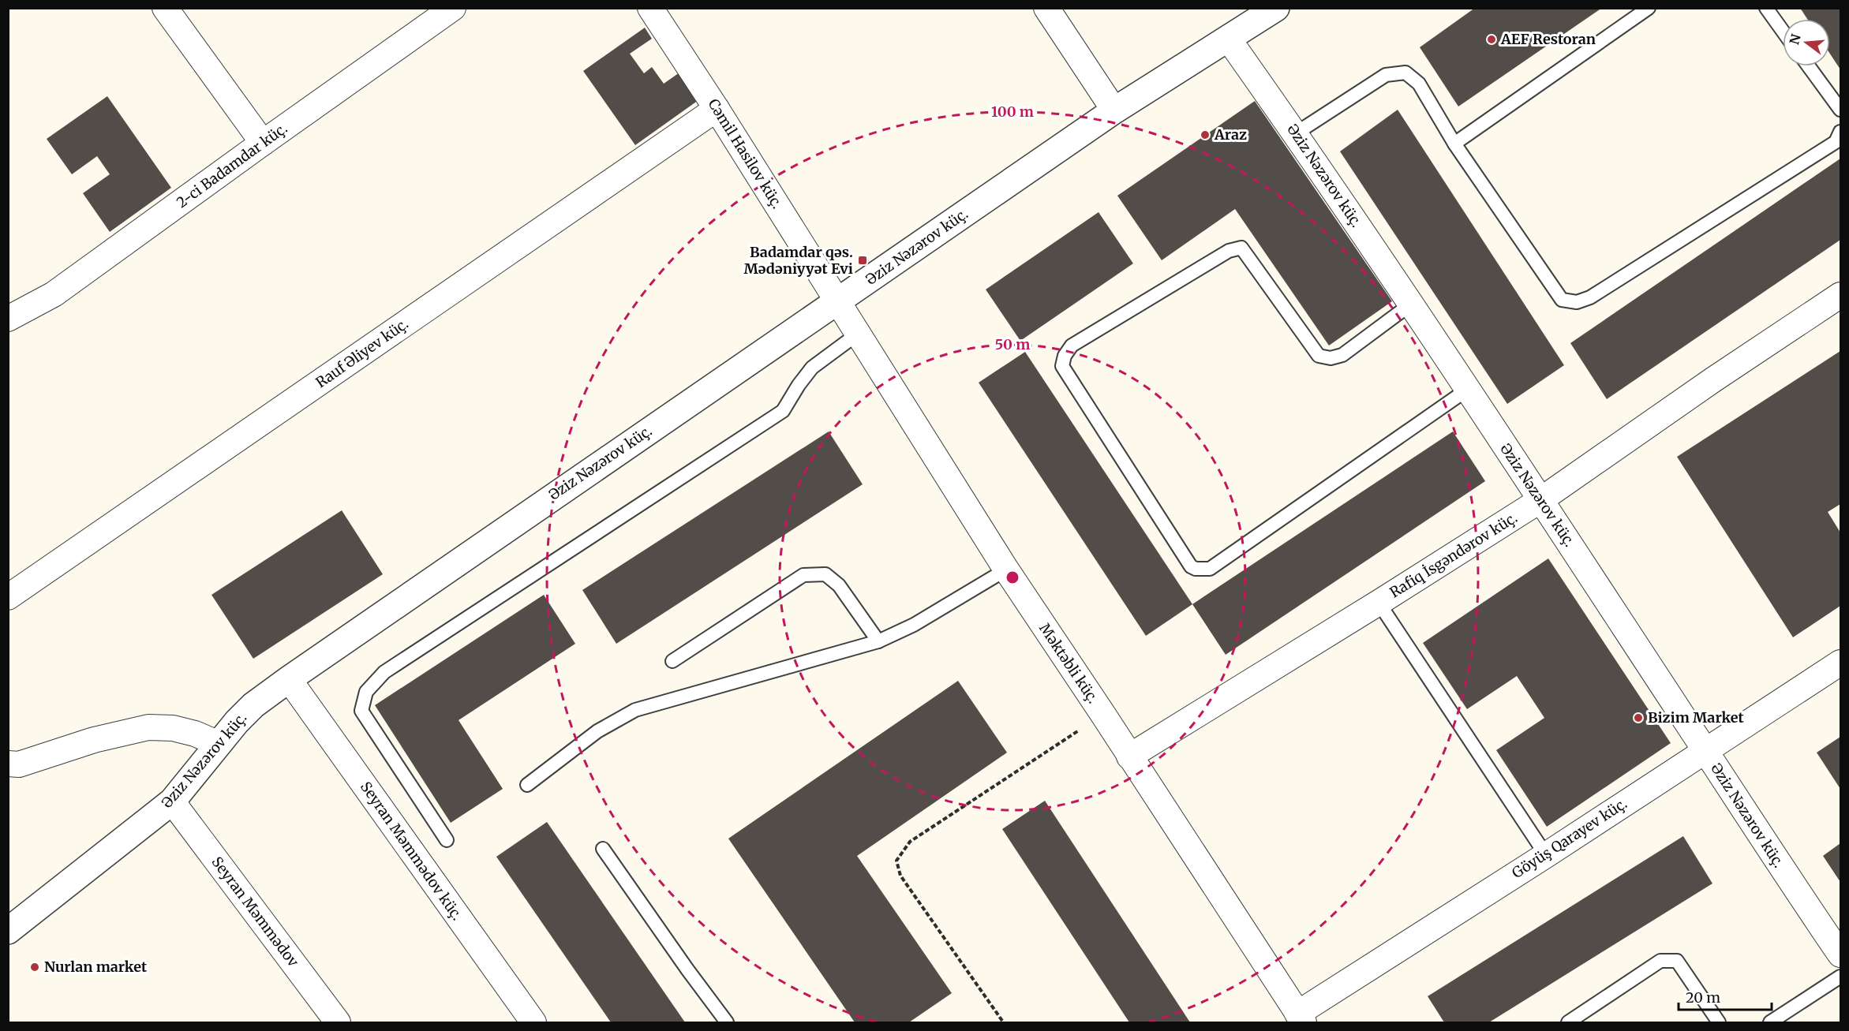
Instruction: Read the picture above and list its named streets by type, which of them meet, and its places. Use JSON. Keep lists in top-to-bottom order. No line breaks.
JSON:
{"streets":{"street":["Cəmil Hasilov küç.","2-ci Badamdar küç.","Əziz Nəzərov küç.","Rauf Əliyev küç.","Rafiq İsgəndərov küç.","Məktəbli küç.","Göyüş Qarayev küç.","Seyran Məmmədov küç.","Seyran Məmmədov"]},"crossings":[["Cəmil Hasilov küç.","Əziz Nəzərov küç."],["Cəmil Hasilov küç.","Rauf Əliyev küç."],["Cəmil Hasilov küç.","Məktəbli küç."],["Əziz Nəzərov küç.","Rafiq İsgəndərov küç."],["Əziz Nəzərov küç.","Məktəbli küç."],["Əziz Nəzərov küç.","Göyüş Qarayev küç."],["Əziz Nəzərov küç.","Seyran Məmmədov küç."],["Əziz Nəzərov küç.","Seyran Məmmədov"],["Rafiq İsgəndərov küç.","Məktəbli küç."],["Məktəbli küç.","Göyüş Qarayev küç."]],"places":{"other":["AEF Restoran","Araz","Bizim Market","Nurlan market"],"transit":["Badamdar qəs. Mədəniyyət Evi"]},"scale_bar":"20 m","north":"left","rings":["100 m","50 m"]}
